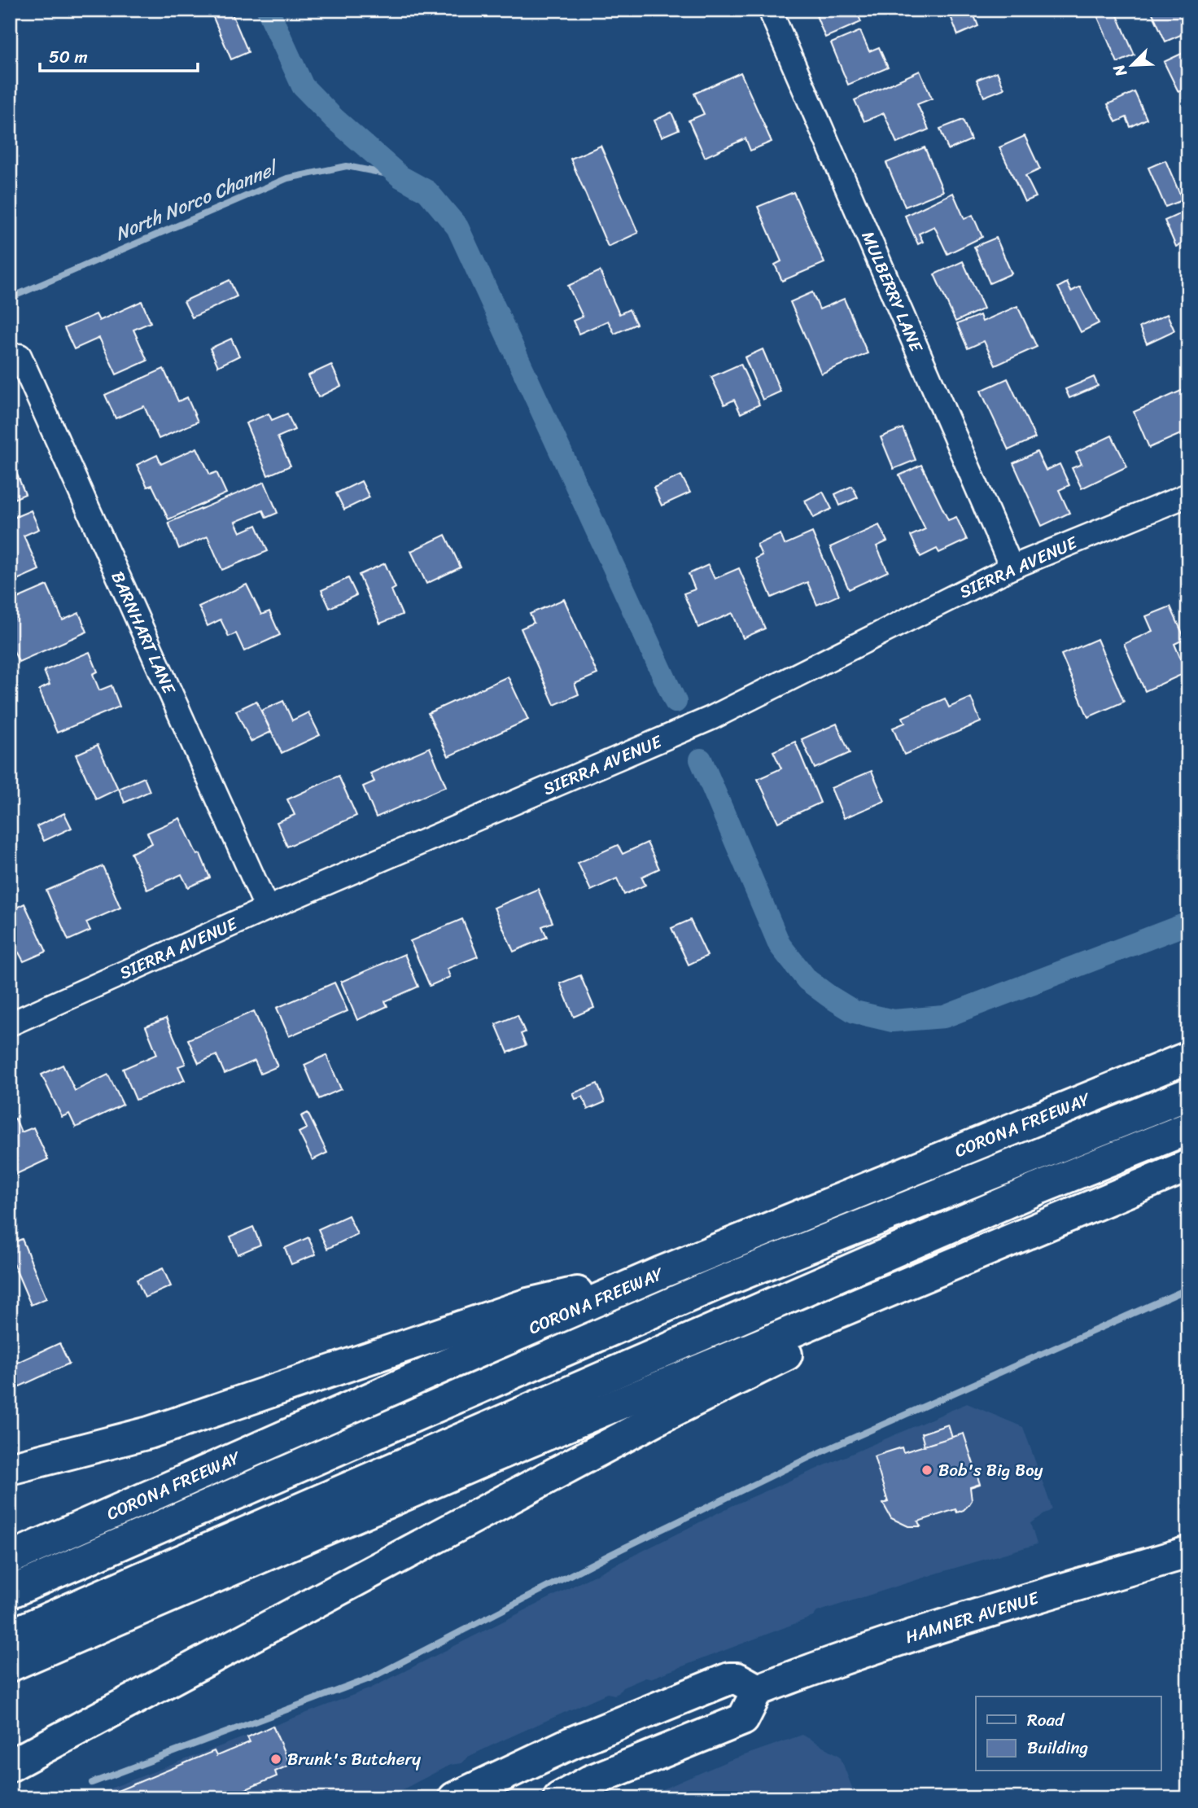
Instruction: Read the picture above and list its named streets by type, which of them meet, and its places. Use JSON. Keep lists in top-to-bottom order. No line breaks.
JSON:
{"streets":{"main road":["CORONA FREEWAY","HAMNER AVENUE"],"street":["MULBERRY LANE","SIERRA AVENUE","BARNHART LANE"]},"crossings":[["MULBERRY LANE","SIERRA AVENUE"],["SIERRA AVENUE","BARNHART LANE"]],"water":["North Norco Channel"],"places":["Bob's Big Boy","Brunk's Butchery"],"legend":["Road","Building"],"scale_bar":"50 m","north":"bottom left"}
